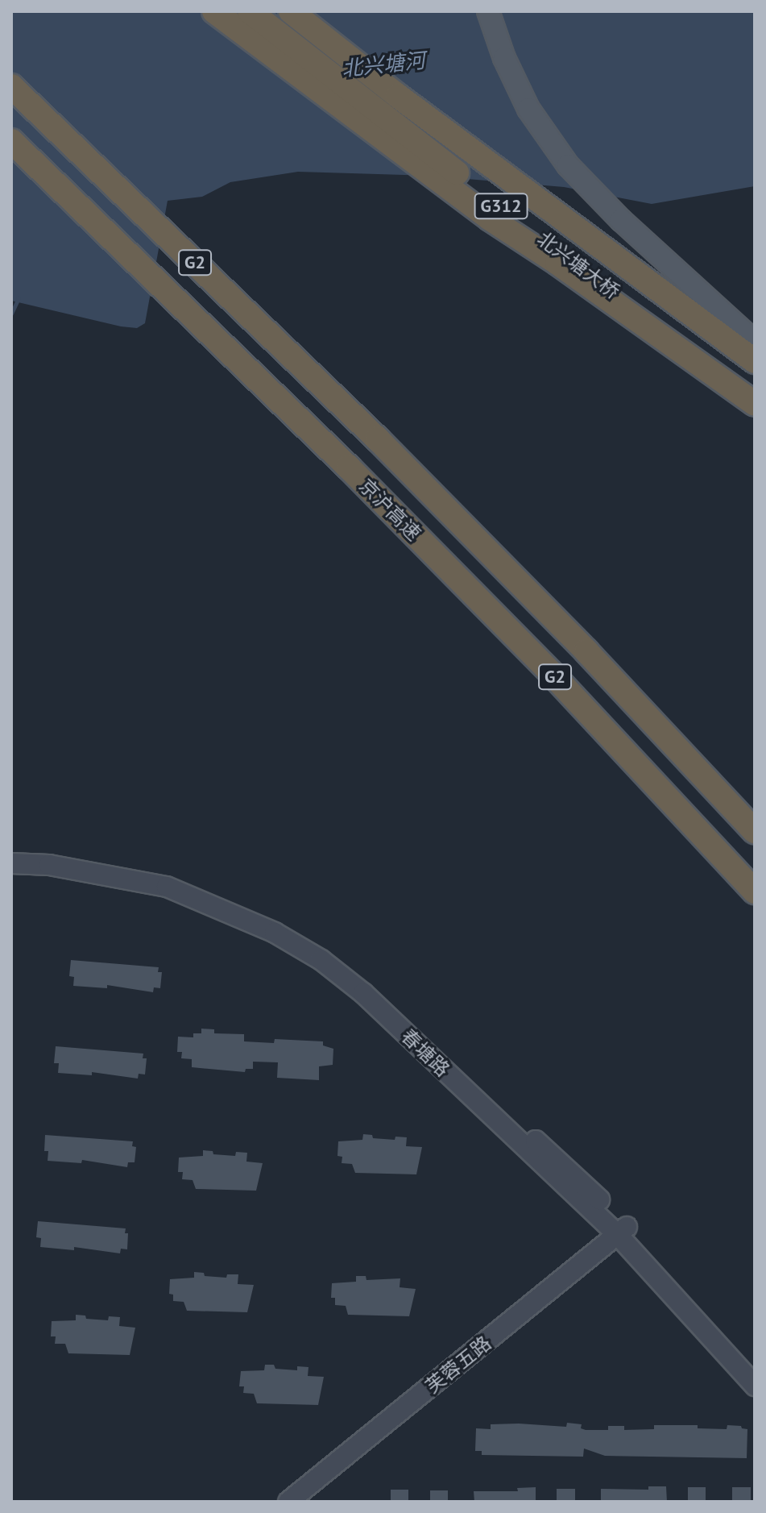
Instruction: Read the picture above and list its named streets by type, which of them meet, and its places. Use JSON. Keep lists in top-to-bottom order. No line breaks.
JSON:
{"streets":{"highway":["G312","G2","北兴塘大桥","京沪高速"],"street":["春塘路","芙蓉五路"]},"crossings":[["春塘路","芙蓉五路"]],"water":["北兴塘河"]}
